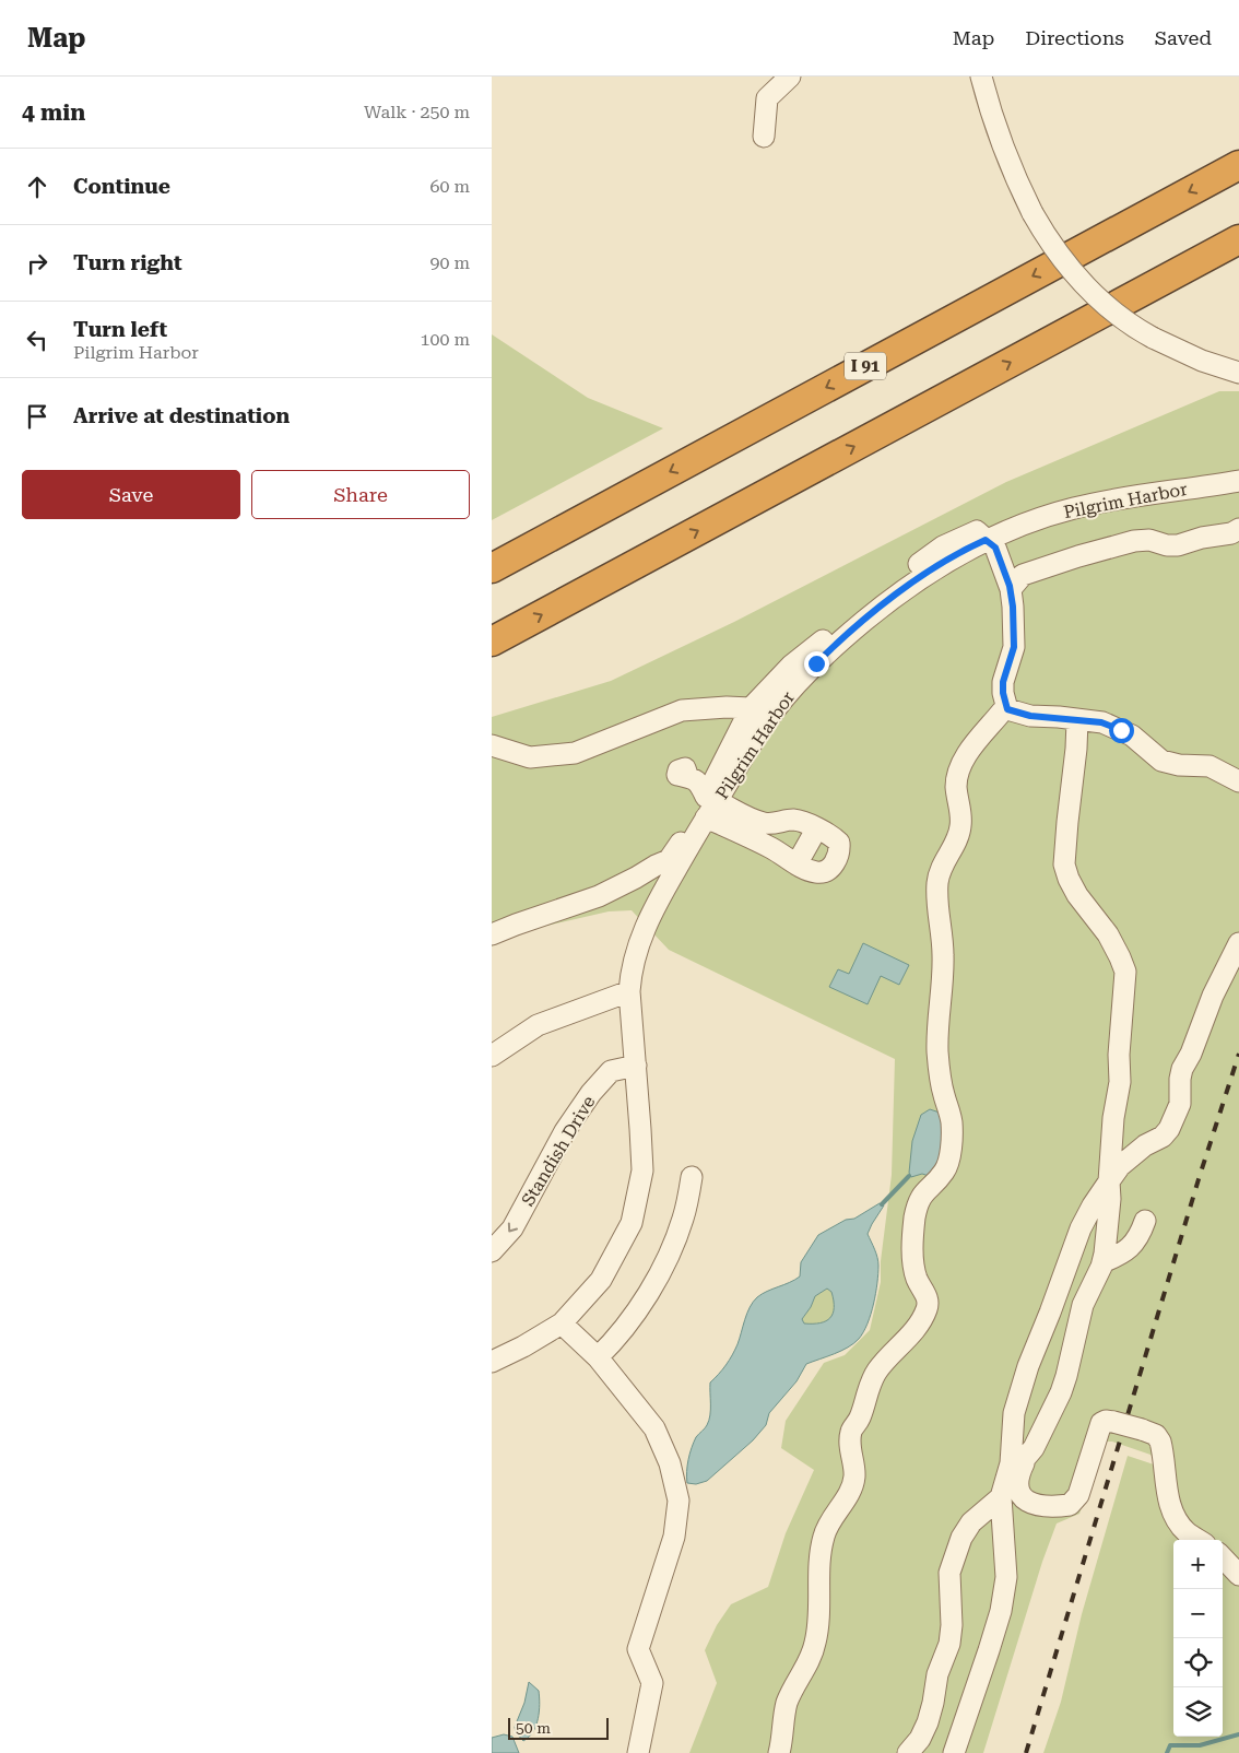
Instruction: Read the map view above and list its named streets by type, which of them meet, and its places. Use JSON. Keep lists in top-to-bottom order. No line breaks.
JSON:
{"streets":{"highway":["I 91"],"street":["Pilgrim Harbor","Standish Drive"]},"crossings":[["Pilgrim Harbor","Standish Drive"]],"scale_bar":"50 m","page":{"header":"Map","nav":["Map","Directions","Saved"],"heading":["4 min","Walk · 250 m"],"list":[["Continue","60 m"],["Turn right","90 m"],["Turn left","Pilgrim Harbor","100 m"],"Arrive at destination"],"buttons":["Save","Share"],"map_buttons":["+","−"],"scale":"50 m"}}
